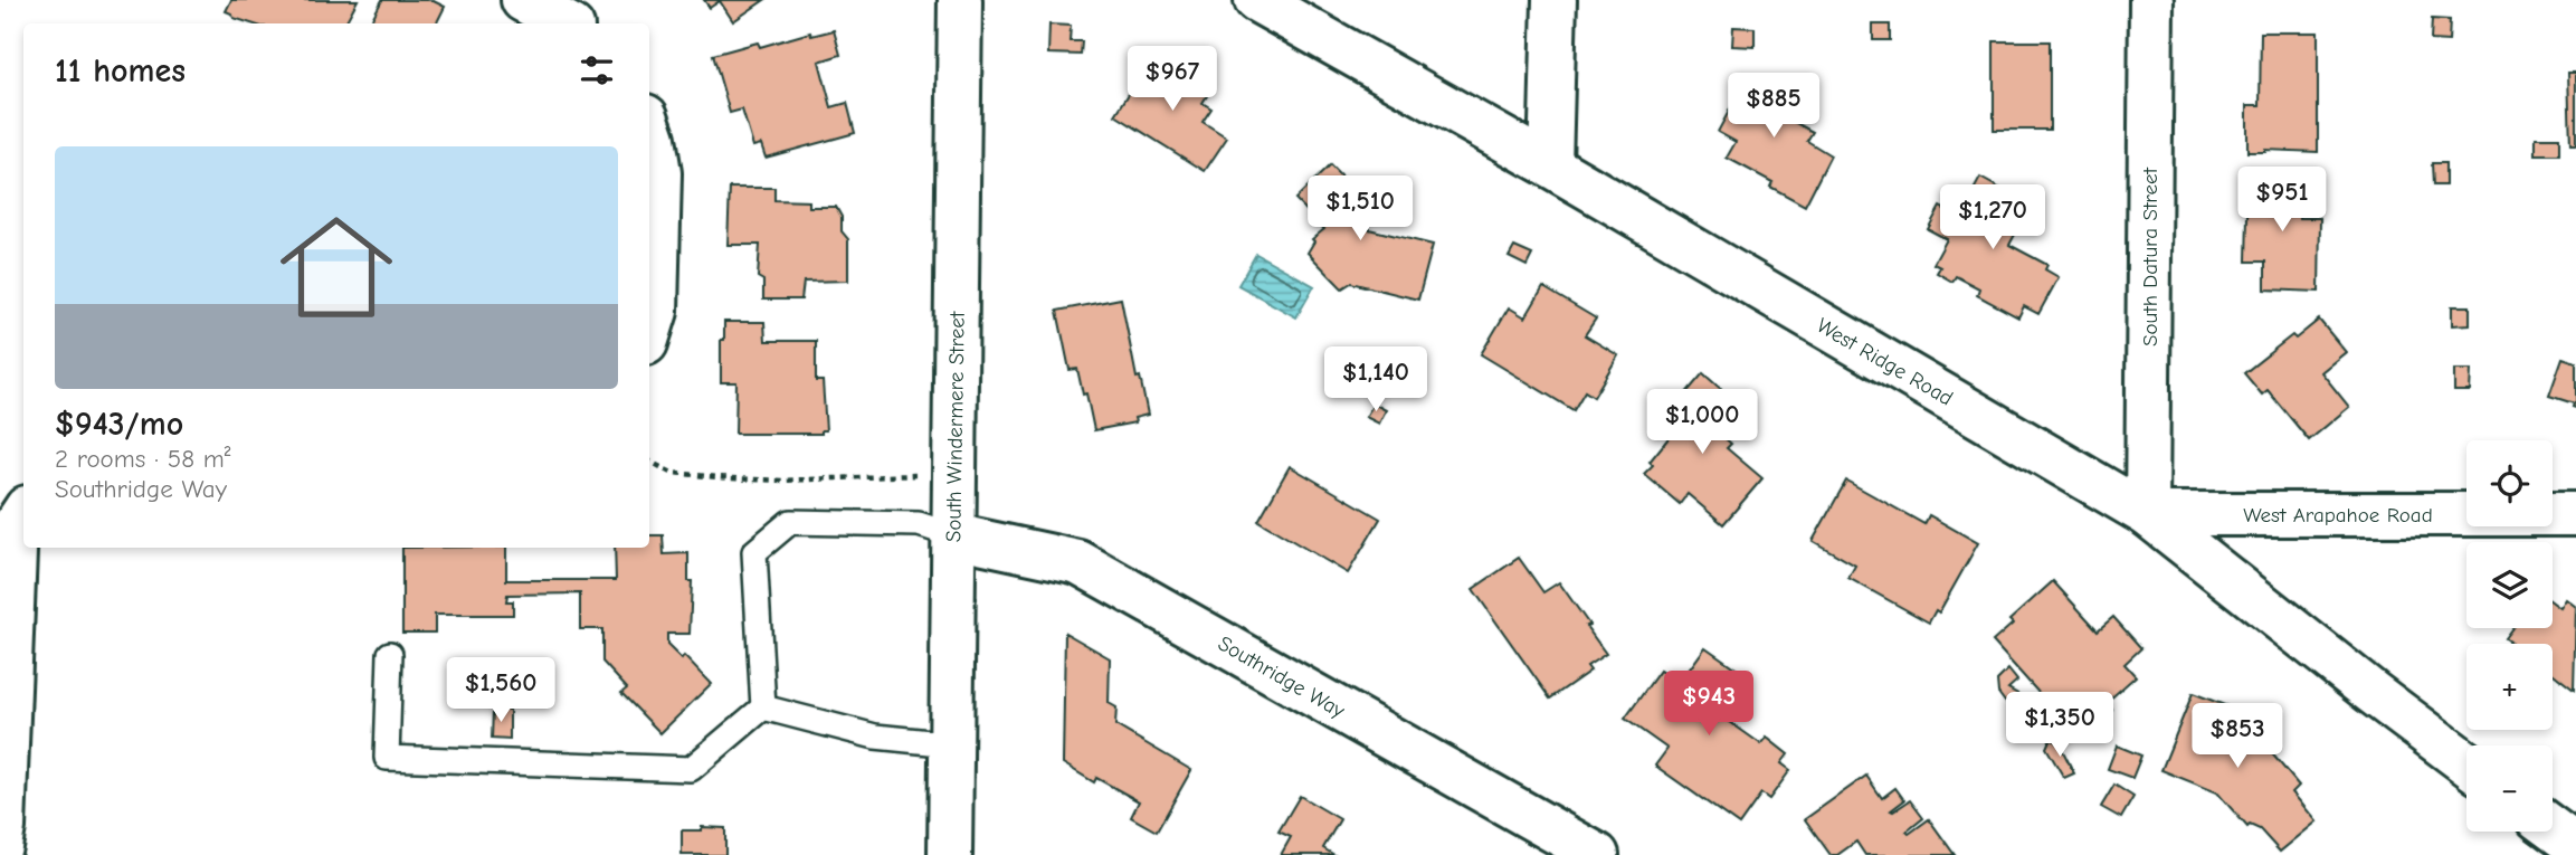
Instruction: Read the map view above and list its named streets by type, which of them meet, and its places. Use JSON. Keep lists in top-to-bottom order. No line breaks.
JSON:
{"streets":{"street":["South Datura Street","West Ridge Road","South Windermere Street","West Arapahoe Road","Southridge Way"]},"crossings":[["South Datura Street","West Ridge Road"],["South Datura Street","West Arapahoe Road"],["West Ridge Road","West Arapahoe Road"],["South Windermere Street","Southridge Way"]],"page":{"heading":"11 homes","price":["$967","$885","$951","$1,510","$1,270","$1,140","$1,000","$1,560","$943","$1,350","$853"],"list":[{"name":"$943/mo","note":"2 rooms · 58 m² · Southridge Way"}],"map_buttons":["+","−"]}}
